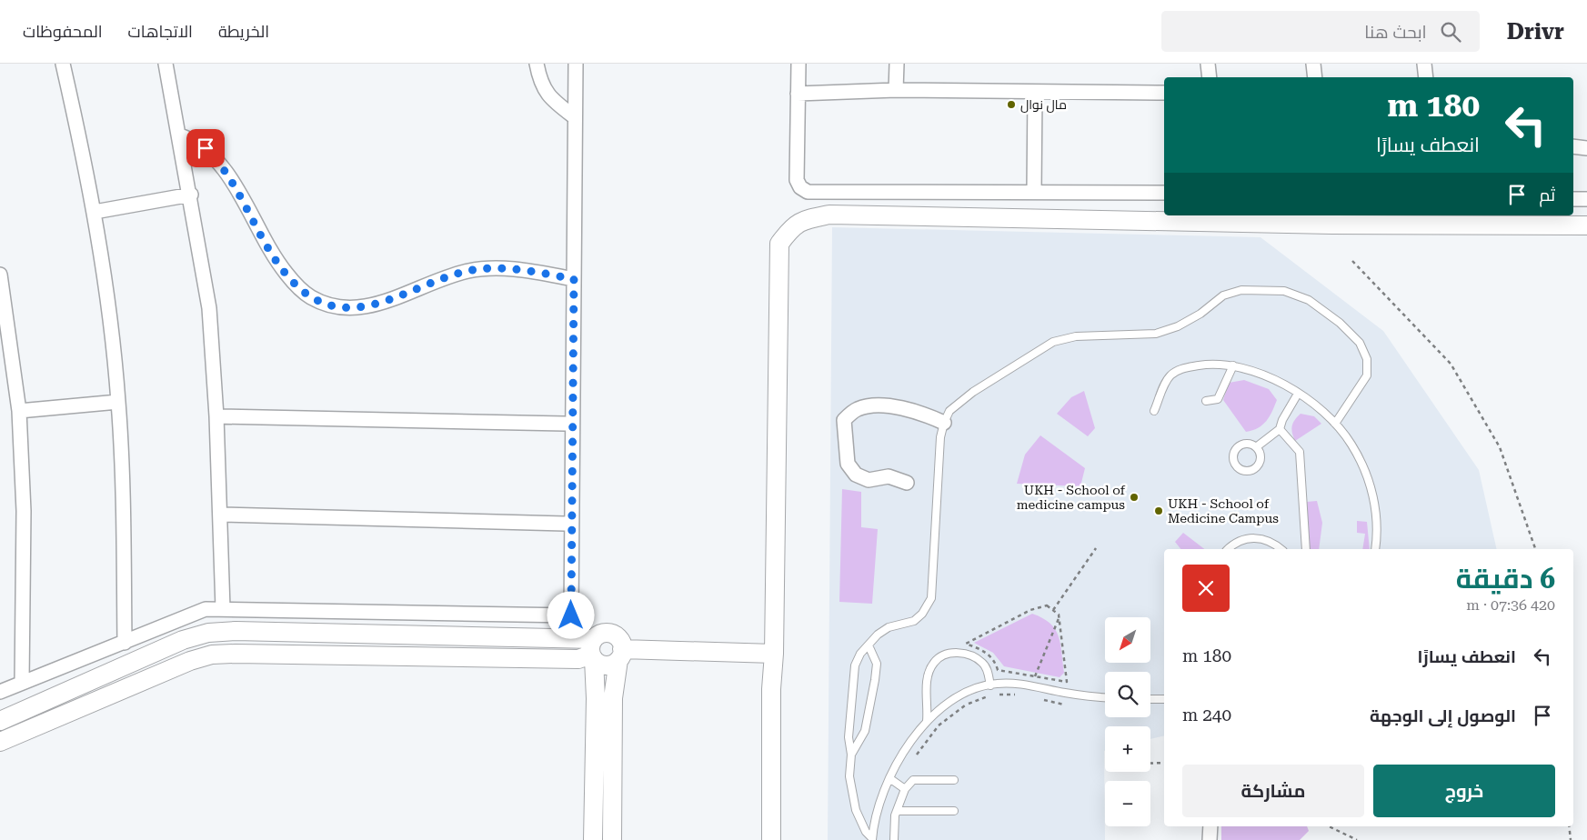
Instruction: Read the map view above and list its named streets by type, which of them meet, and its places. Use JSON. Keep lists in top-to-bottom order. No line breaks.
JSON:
{"places":["مال نوال","UKH - School of medicine campus","UKH - School of Medicine Campus"],"north":"bottom left","page":{"header":"Drivr","search":"ابحث هنا","nav":["الخريطة","الاتجاهات","المحفوظات"],"turn":["180 m","انعطف يسارًا"],"then":"ثم","heading":["6 دقيقة","420 m · 07:36"],"map_buttons":["+","−"],"list":[{"name":"انعطف يسارًا","value":"180 m"},{"name":"الوصول إلى الوجهة","value":"240 m"}],"buttons":["خروج","مشاركة"]}}
